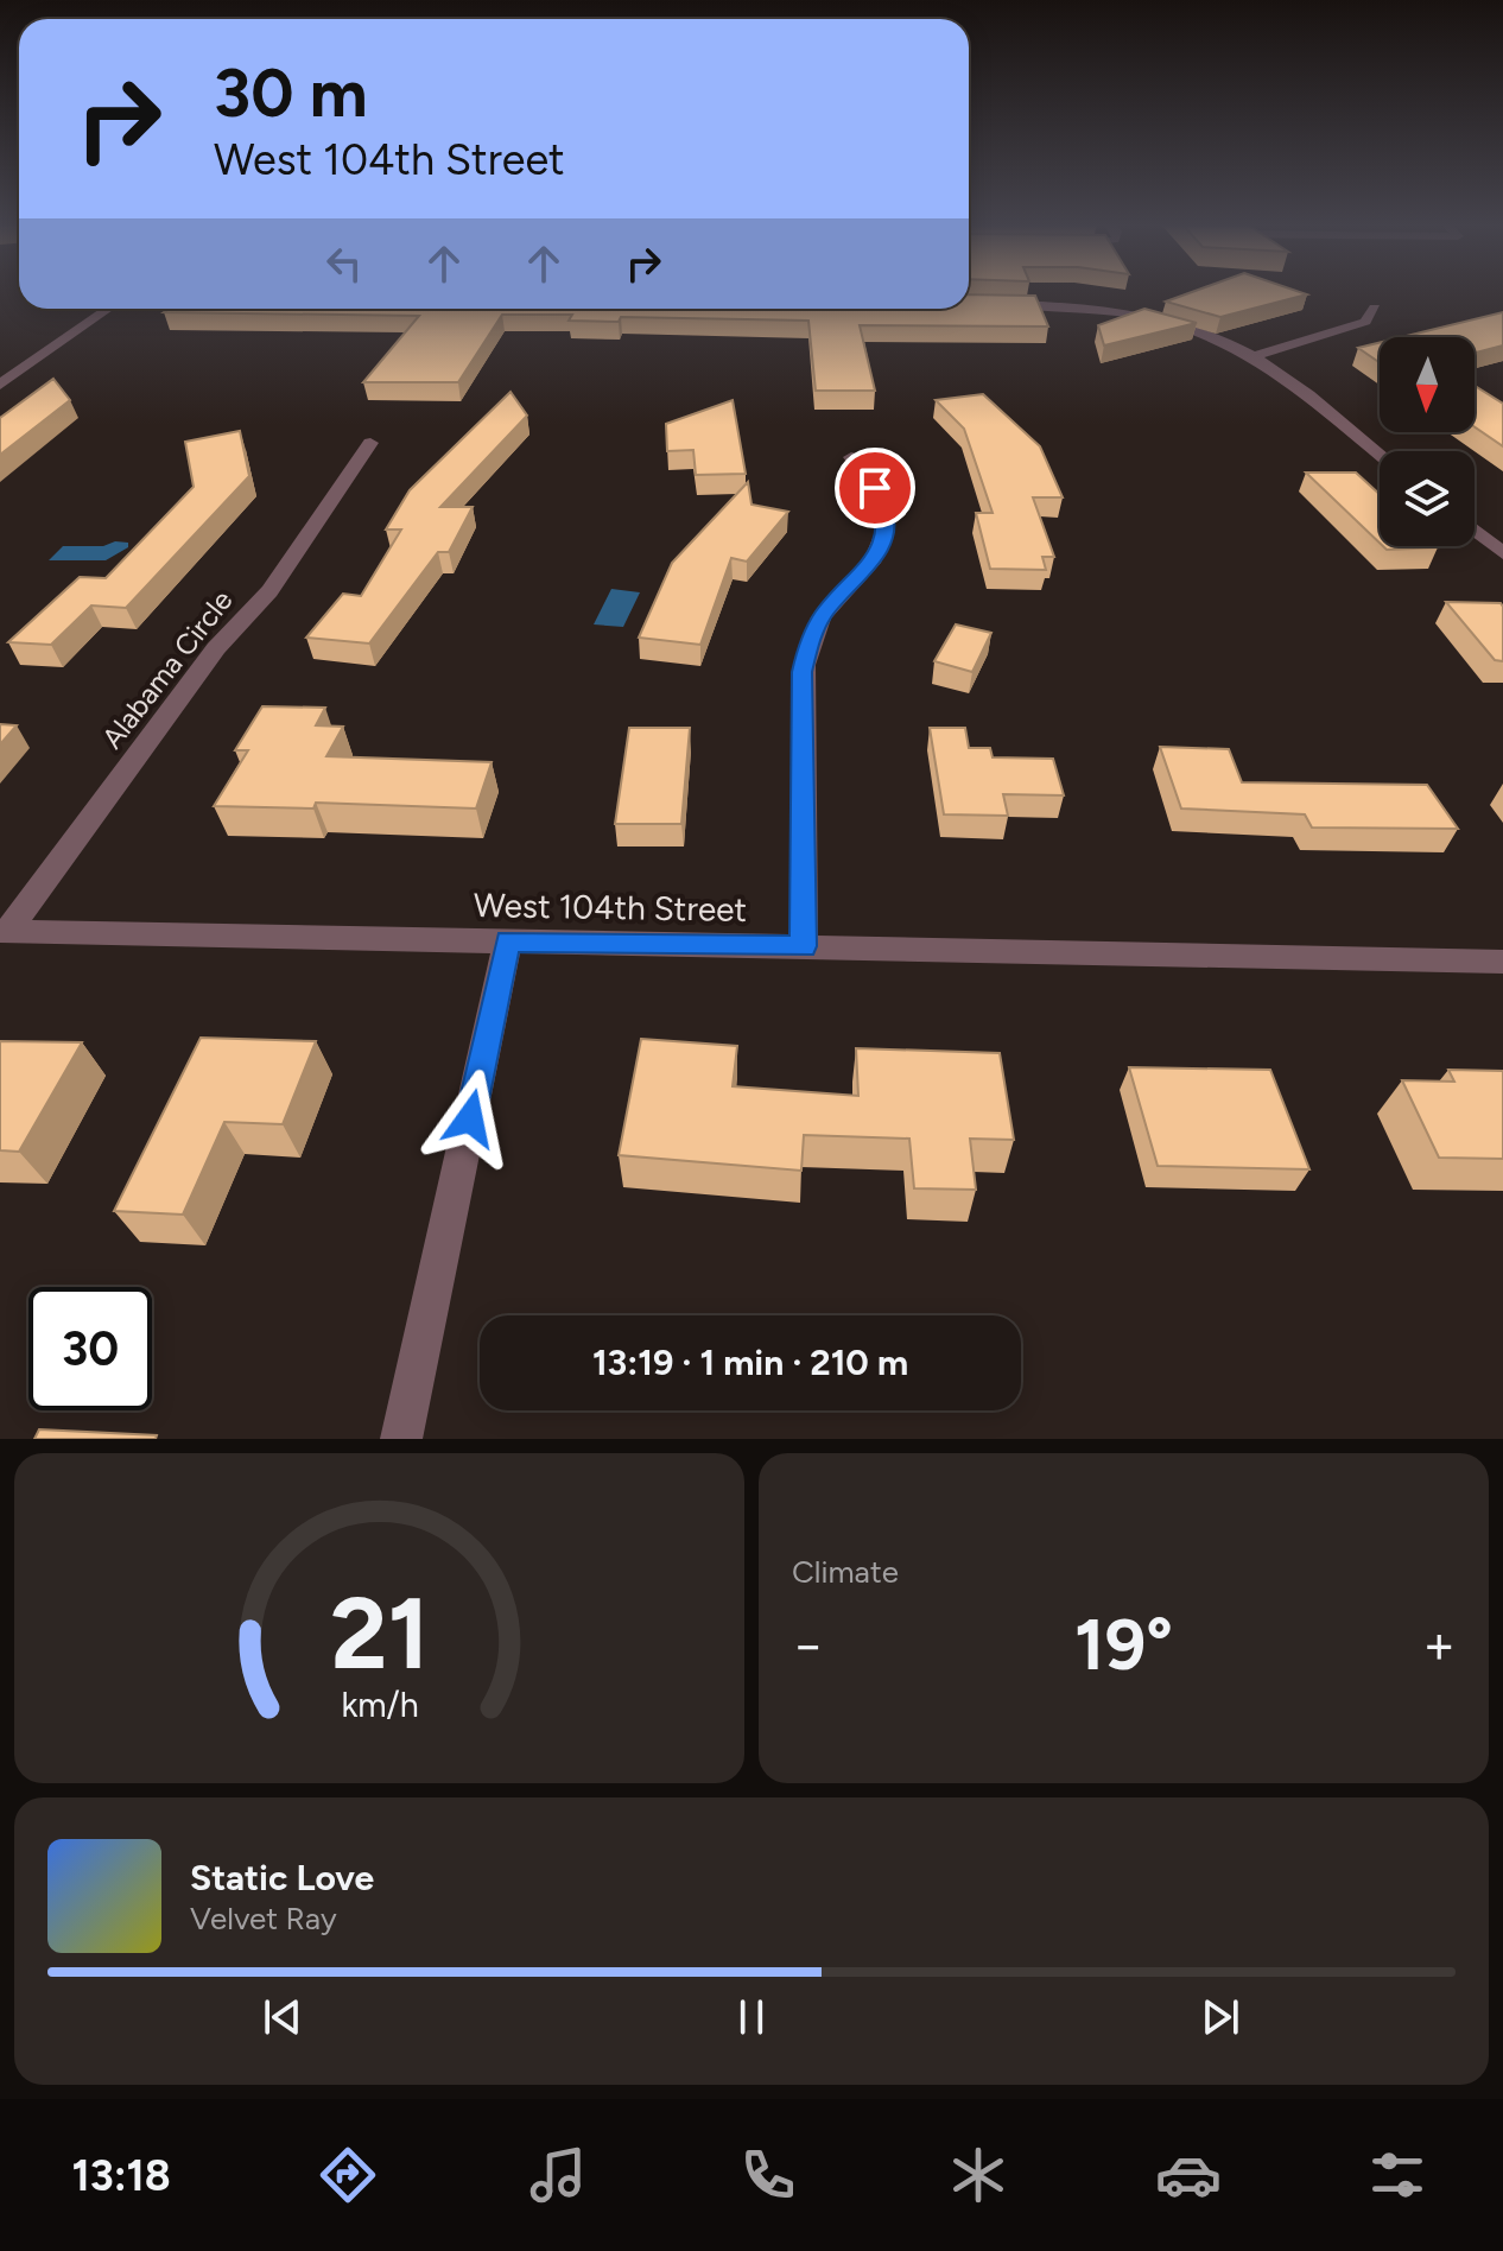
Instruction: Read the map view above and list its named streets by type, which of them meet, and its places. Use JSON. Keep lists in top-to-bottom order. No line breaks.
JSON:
{"streets":{"street":["Alabama Circle","West 104th Street"]},"crossings":[["Alabama Circle","West 104th Street"]],"north":"bottom","page":{"turn":["30 m","West 104th Street"],"limit":"30","trip":"13:19 · 1 min · 210 m","tile":"Climate","heat":["−","19°","+"],"song":["Static Love","Velvet Ray"],"tabs":"13:18","gauge":["21","km/h"]}}
